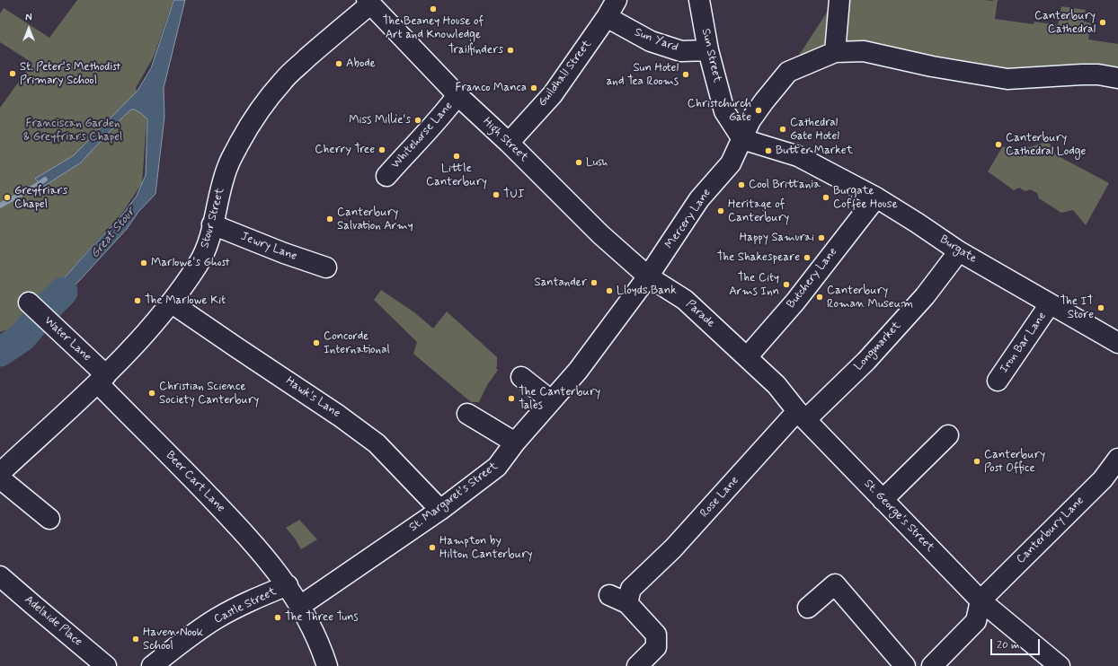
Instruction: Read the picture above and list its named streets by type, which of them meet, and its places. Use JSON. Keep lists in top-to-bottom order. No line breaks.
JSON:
{"streets":{"street":["Sun Yard","Sun Street","Guildhall Street","Whitehorse Lane","High Street","Stour Street","Mercery Lane","Jewry Lane","Burgate","Butchery Lane","Parade","Water Lane","Iron Bar Lane","Longmarket","Hawk's Lane","Beer Cart Lane","St. Margaret's Street","Rose Lane","St. George's Street","Canterbury Lane","Castle Street","Adelaide Place"]},"crossings":[["Sun Yard","Sun Street"],["Sun Yard","Guildhall Street"],["Sun Street","Mercery Lane"],["Sun Street","Burgate"],["Guildhall Street","High Street"],["Whitehorse Lane","High Street"],["High Street","Stour Street"],["High Street","Mercery Lane"],["High Street","Parade"],["High Street","St. Margaret's Street"],["Stour Street","Jewry Lane"],["Stour Street","Water Lane"],["Stour Street","Hawk's Lane"],["Stour Street","Beer Cart Lane"],["Mercery Lane","Burgate"],["Mercery Lane","Parade"],["Mercery Lane","St. Margaret's Street"],["Burgate","Butchery Lane"],["Burgate","Iron Bar Lane"],["Burgate","Longmarket"],["Butchery Lane","Parade"],["Butchery Lane","St. George's Street"],["Parade","St. Margaret's Street"],["Parade","St. George's Street"],["Water Lane","Beer Cart Lane"],["Longmarket","Rose Lane"],["Longmarket","St. George's Street"],["Hawk's Lane","St. Margaret's Street"],["Beer Cart Lane","St. Margaret's Street"],["Beer Cart Lane","Castle Street"],["Rose Lane","St. George's Street"],["St. George's Street","Canterbury Lane"]],"water":["Great Stour"],"parks":["Franciscan Garden & Greyfriars Chapel"],"places":["The Beaney House of Art and Knowledge","Canterbury Cathedral","Trailfinders","Abode","St. Peter's Methodist Primary School","Sun Hotel and Tea Rooms","Franco Manca","Christchurch Gate","Miss Millie's","Cathedral Gate Hotel","Canterbury Cathedral Lodge","Cherry Tree","Butter Market","Little Canterbury","Lush","Cool Brittania","TUI","Greyfriars Chapel","Burgate Coffee House","Heritage of Canterbury","Canterbury Salvation Army","Happy Samurai","The Shakespeare","Marlowe's Ghost","Santander","The City Arms Inn","Lloyds Bank","Canterbury Roman Museum","The Marlowe Kit","The IT Store","Concorde International","Christian Science Society Canterbury","The Canterbury Tales","Canterbury Post Office","Hampton by Hilton Canterbury","The Three Tuns","Haven Nook School"],"scale_bar":"20 m","north":"top"}
